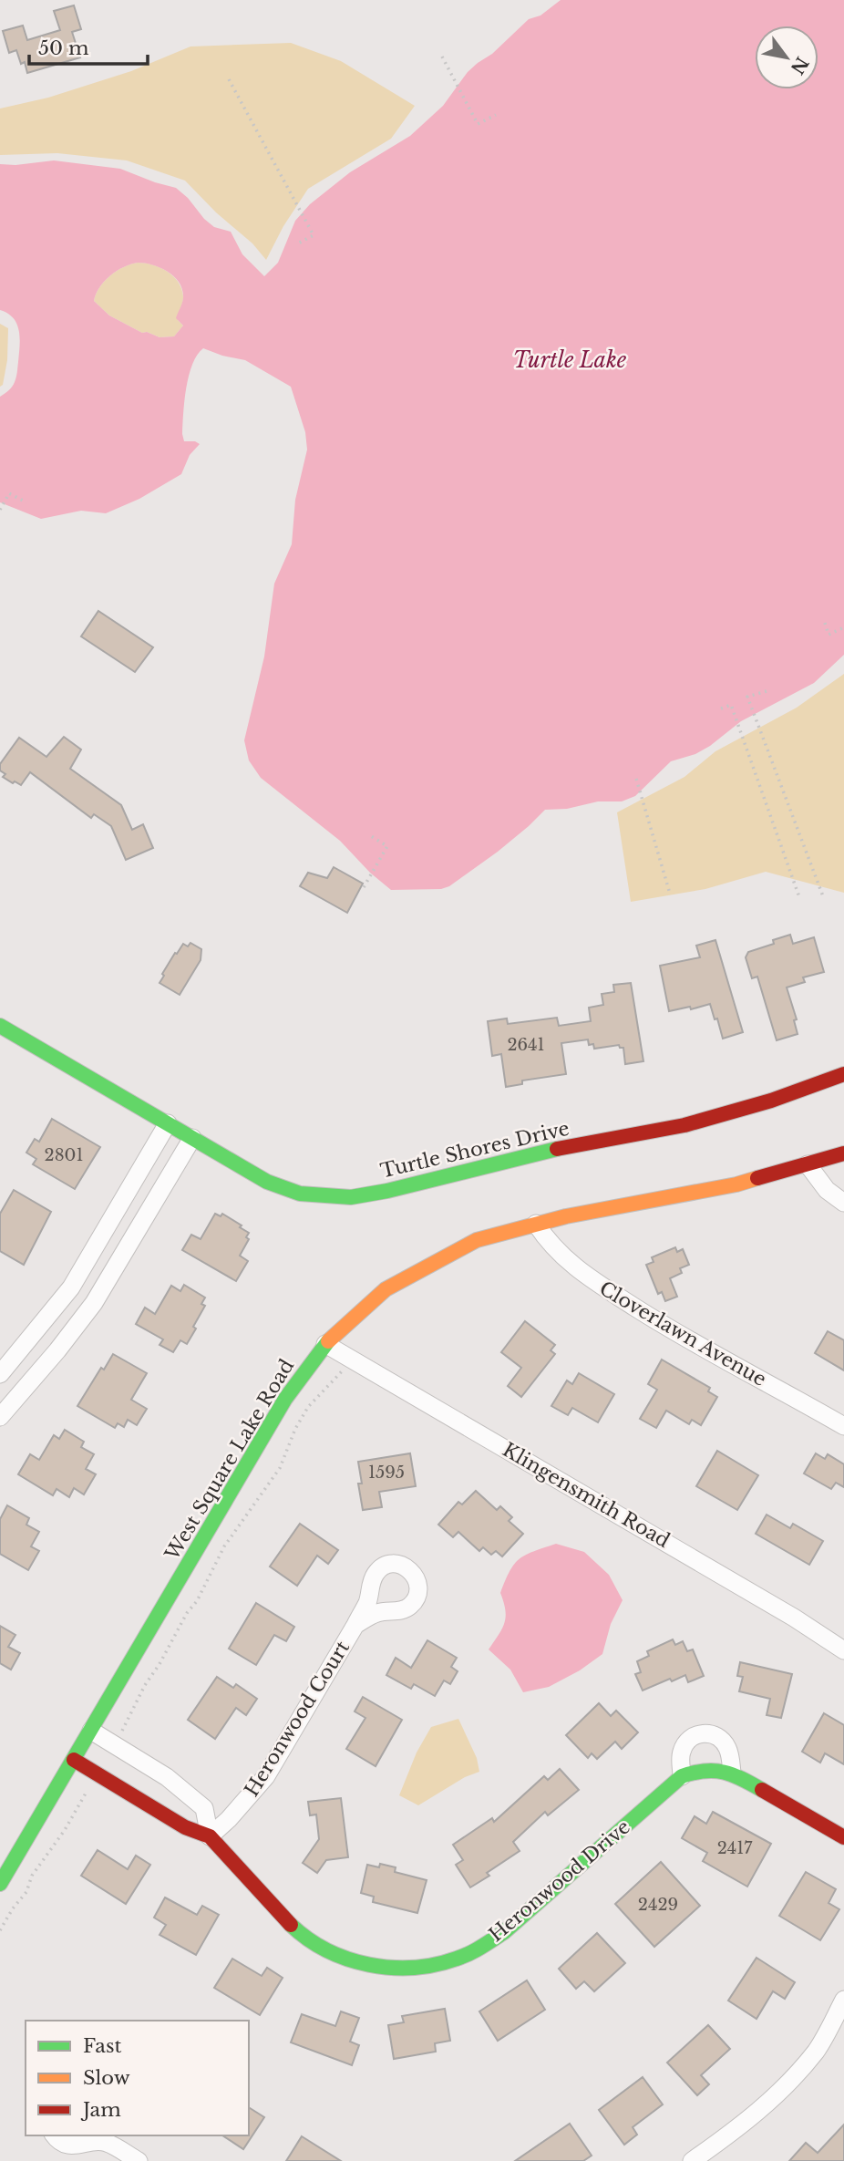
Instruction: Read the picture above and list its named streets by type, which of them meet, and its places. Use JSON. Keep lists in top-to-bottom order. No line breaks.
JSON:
{"streets":{"street":["Turtle Shores Drive","Cloverlawn Avenue","West Square Lake Road","Klingensmith Road","Heronwood Court","Heronwood Drive"]},"crossings":[["Cloverlawn Avenue","West Square Lake Road"],["West Square Lake Road","Klingensmith Road"],["West Square Lake Road","Heronwood Drive"],["Heronwood Court","Heronwood Drive"]],"water":["Turtle Lake"],"house_numbers":["2641","2801","1595","2417","2429"],"legend":["Fast","Slow","Jam"],"scale_bar":"50 m","north":"bottom right"}
